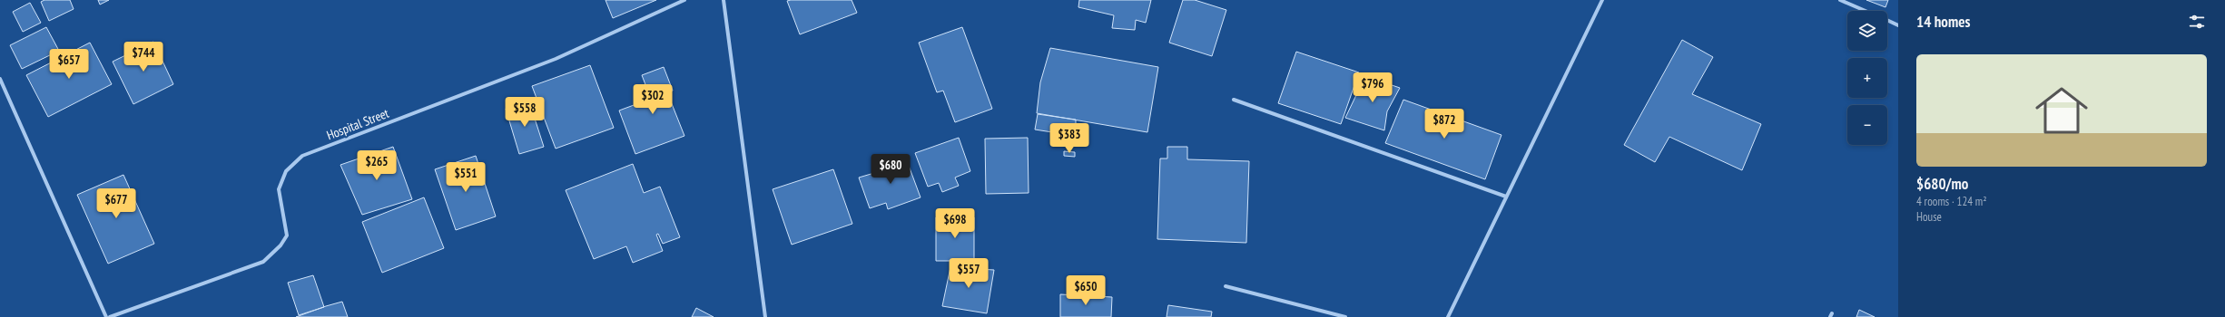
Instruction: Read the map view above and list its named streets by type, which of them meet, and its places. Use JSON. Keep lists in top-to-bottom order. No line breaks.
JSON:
{"streets":{"street":["Hospital Street"]},"page":{"heading":"14 homes","map_buttons":["+","−"],"price":["$744","$657","$796","$302","$558","$872","$383","$265","$680","$551","$677","$698","$557","$650"],"list":[{"name":"$680/mo","note":"4 rooms · 124 m² · House"}]}}
